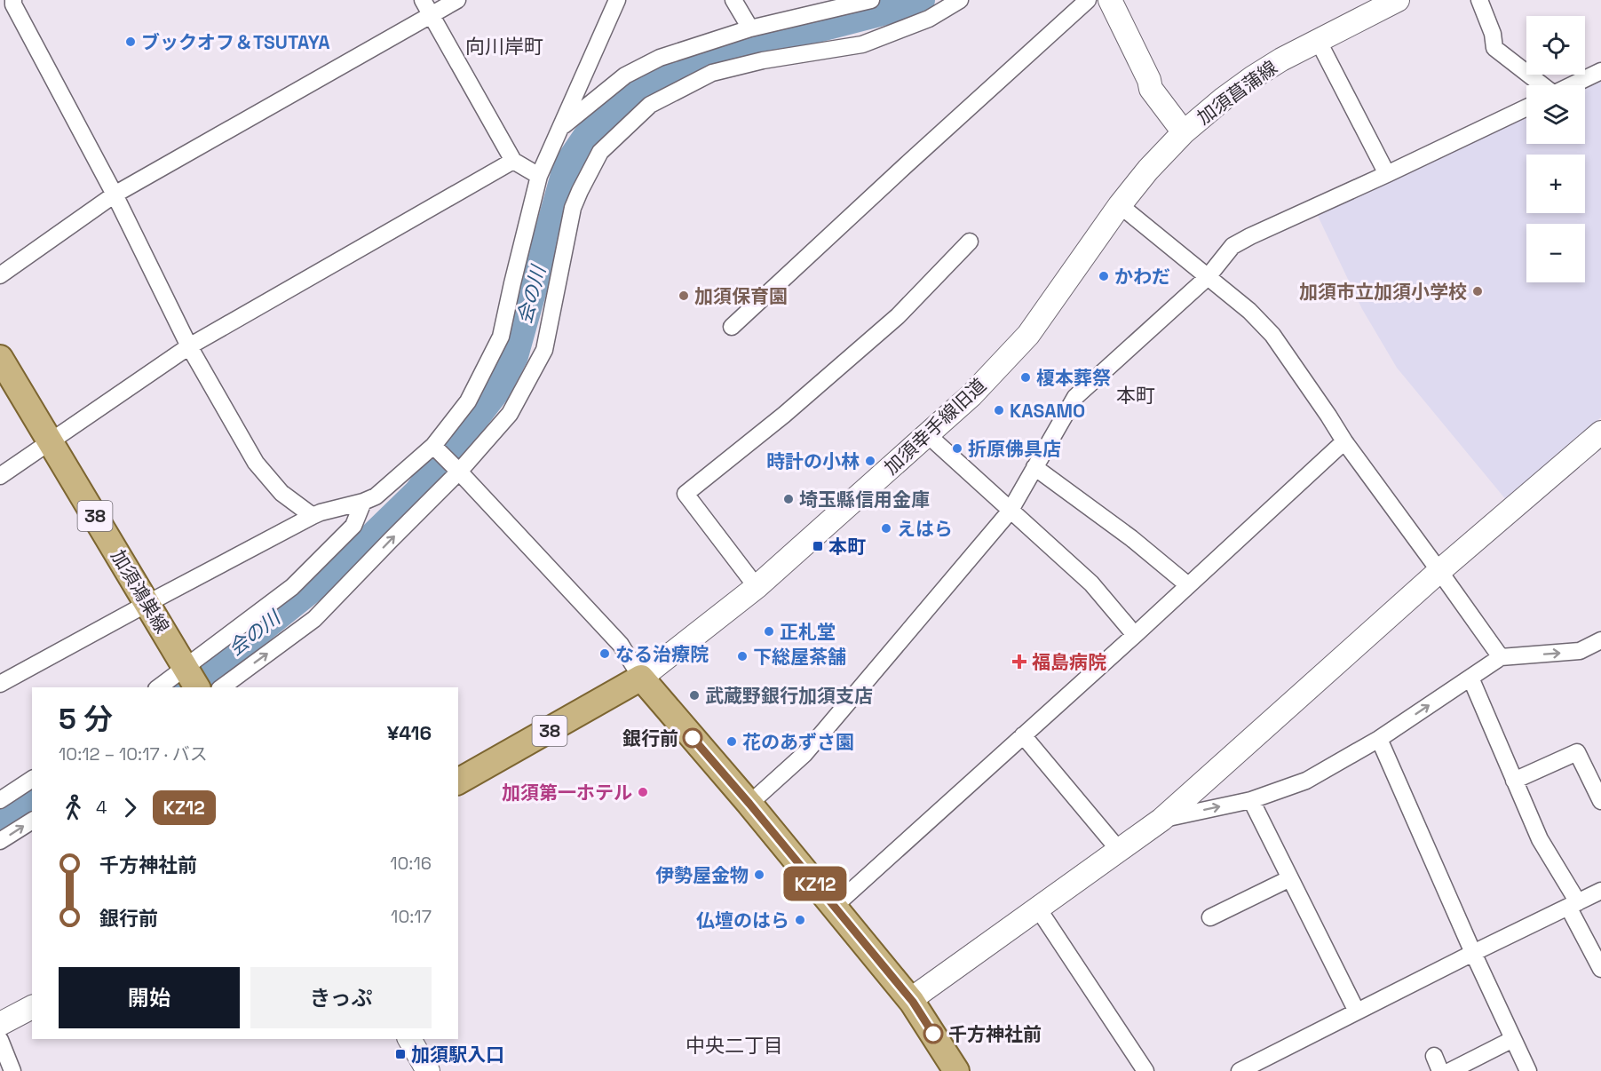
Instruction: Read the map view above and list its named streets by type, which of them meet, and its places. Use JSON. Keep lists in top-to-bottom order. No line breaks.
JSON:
{"streets":{"main road":["38","加須鴻巣線"],"street":["加須菖蒲線","加須幸手線旧道"]},"crossings":[["加須菖蒲線","加須幸手線旧道"],["加須幸手線旧道","38"]],"districts":["向川岸町","本町","中央二丁目"],"water":["会の川"],"places":{"other":["ブックオフ＆TSUTAYA","かわだ","加須市立加須小学校","加須保育園","榎本葬祭","KASAMO","折原佛具店","時計の小林","埼玉縣信用金庫","えはら","正札堂","なる治療院","下総屋茶舗","武蔵野銀行加須支店","銀行前","花のあずさ園","加須第一ホテル","伊勢屋金物","仏壇のはら","千方神社前"],"transit":["本町","加須駅入口"],"health":["福島病院"]},"lines":["bus line KZ12"],"page":{"on_map":"KZ12","map_buttons":["+","−"],"heading":["5 分","10:12 – 10:17 · バス","¥416"],"legs":["4","KZ12"],"list":[{"name":"千方神社前","value":"10:16"},{"name":"銀行前","value":"10:17"}],"buttons":["開始","きっぷ"]}}
